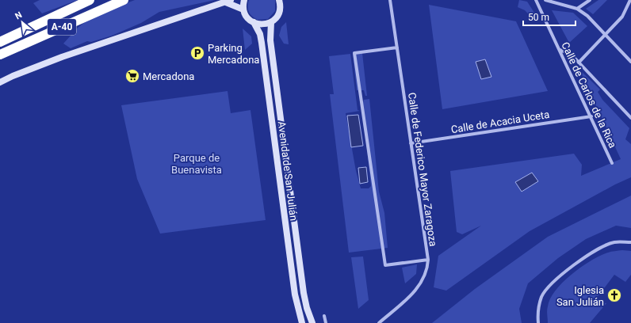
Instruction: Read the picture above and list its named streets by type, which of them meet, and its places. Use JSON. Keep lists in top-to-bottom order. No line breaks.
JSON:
{"streets":{"highway":["A-40"],"main road":["Avenida de San Julián"],"street":["Calle de Carlos de la Rica","Calle de Acacia Uceta","Calle de Federico Mayor Zaragoza"]},"crossings":[["Calle de Carlos de la Rica","Calle de Acacia Uceta"],["Calle de Acacia Uceta","Calle de Federico Mayor Zaragoza"]],"parks":["Parque de Buenavista"],"places":{"parking":["Parking Mercadona"],"supermarket":["Mercadona"],"church":["Iglesia San Julián"]},"scale_bar":"50 m","north":"top left"}
